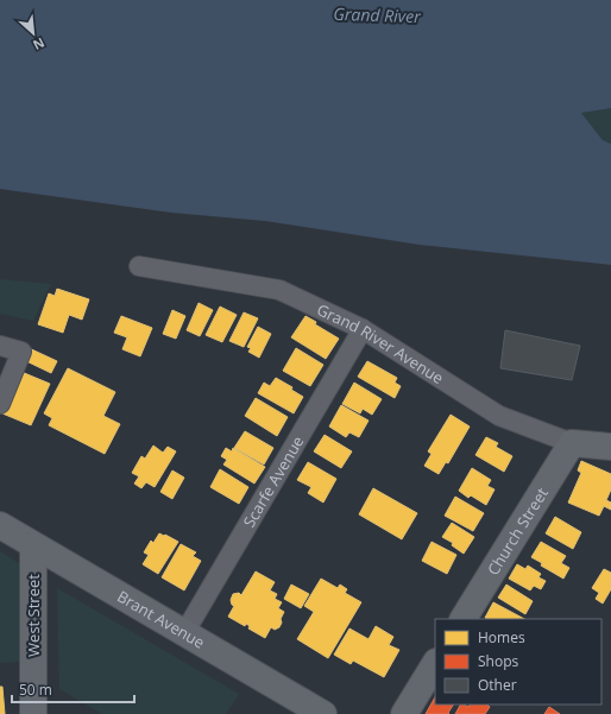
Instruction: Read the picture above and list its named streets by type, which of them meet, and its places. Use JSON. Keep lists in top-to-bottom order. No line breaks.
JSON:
{"streets":{"main road":["Grand River Avenue","Church Street","West Street","Brant Avenue"],"street":["Scarfe Avenue"]},"crossings":[["Grand River Avenue","Scarfe Avenue"],["Grand River Avenue","Church Street"],["Scarfe Avenue","Brant Avenue"],["West Street","Brant Avenue"]],"water":["Grand River"],"legend":["Homes","Shops","Other"],"scale_bar":"50 m","north":"bottom right"}
